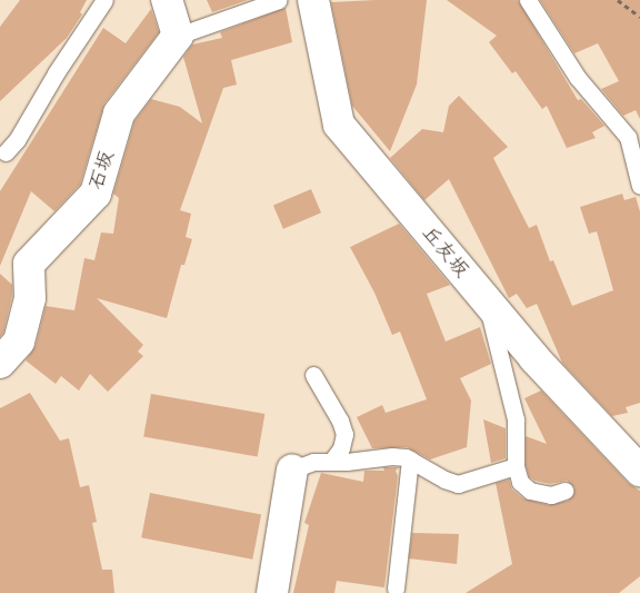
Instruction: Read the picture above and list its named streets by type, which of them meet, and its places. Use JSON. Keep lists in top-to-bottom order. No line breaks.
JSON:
{"streets":{"street":["石坂","丘友坂"]}}
